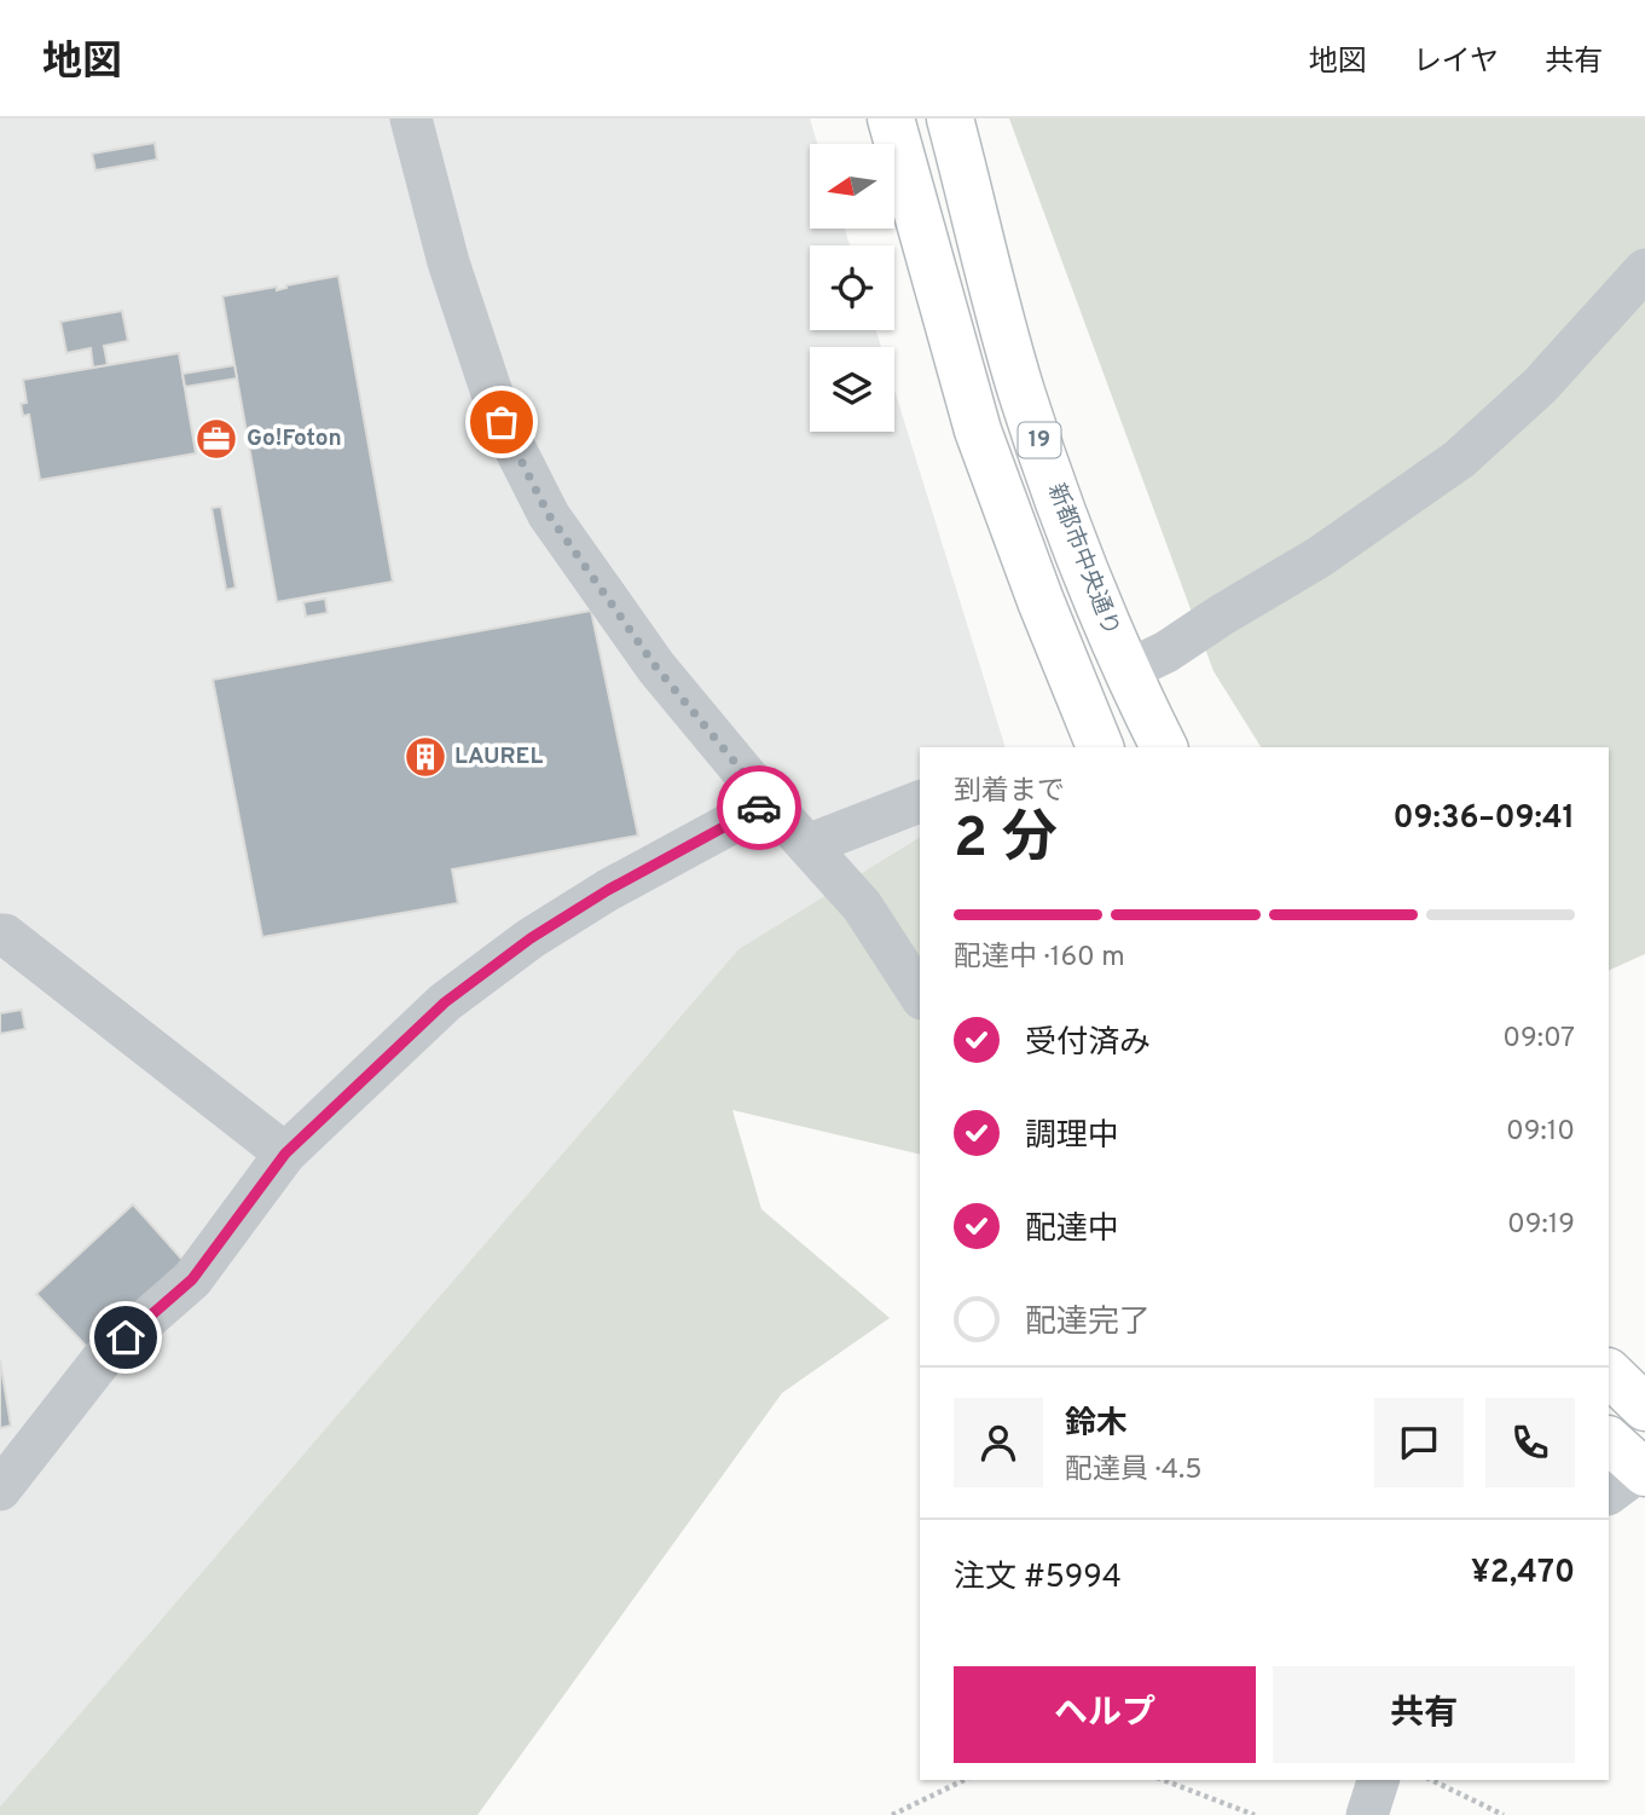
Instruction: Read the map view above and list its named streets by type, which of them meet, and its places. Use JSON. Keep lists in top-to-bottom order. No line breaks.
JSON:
{"streets":{"main road":["19","新都市中央通り"]},"places":{"office":["Go!Foton"],"building":["LAUREL"]},"north":"left","page":{"header":"地図","nav":["地図","レイヤ","共有"],"heading":["2 分","到着まで","09:36–09:41"],"panel":["鈴木","配達員 · 4.5","注文 #5994","¥2,470"],"bar":"配達中 · 160 m","list":[["受付済み","09:07"],["調理中","09:10"],["配達中","09:19"],"配達完了"],"buttons":["ヘルプ","共有"]}}
